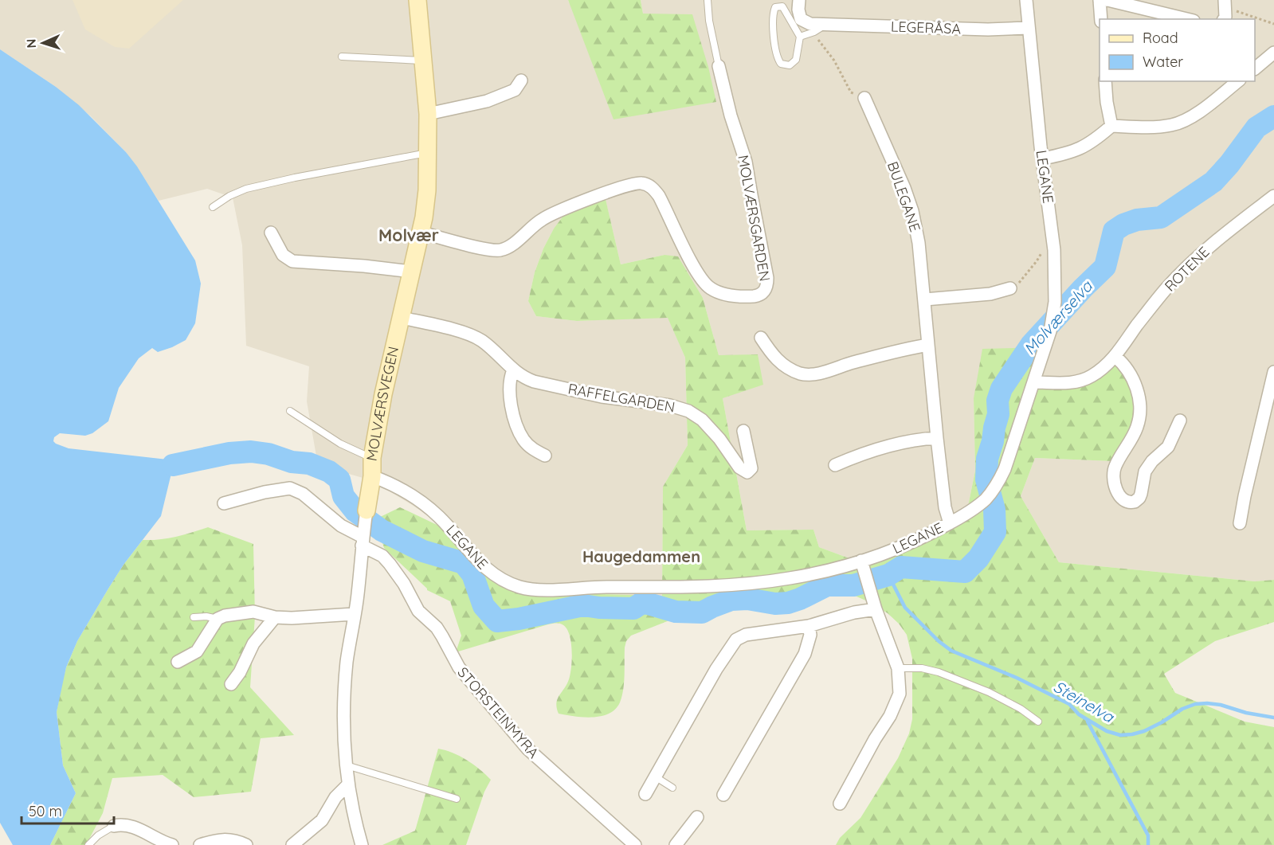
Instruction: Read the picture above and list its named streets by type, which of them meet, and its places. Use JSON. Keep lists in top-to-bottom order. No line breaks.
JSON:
{"streets":{"street":["LEGERÅSA","LEGANE","BULEGANE","MOLVÆRSGARDEN","ROTENE","RAFFELGARDEN","MOLVÆRSVEGEN","STORSTEINMYRA"]},"crossings":[["LEGERÅSA","LEGANE"],["LEGANE","BULEGANE"],["LEGANE","ROTENE"],["LEGANE","MOLVÆRSVEGEN"],["MOLVÆRSGARDEN","MOLVÆRSVEGEN"],["RAFFELGARDEN","MOLVÆRSVEGEN"],["MOLVÆRSVEGEN","STORSTEINMYRA"]],"districts":["Molvær","Haugedammen"],"water":["Molværselva","Steinelva"],"legend":["Road","Water"],"scale_bar":"50 m","north":"left"}
